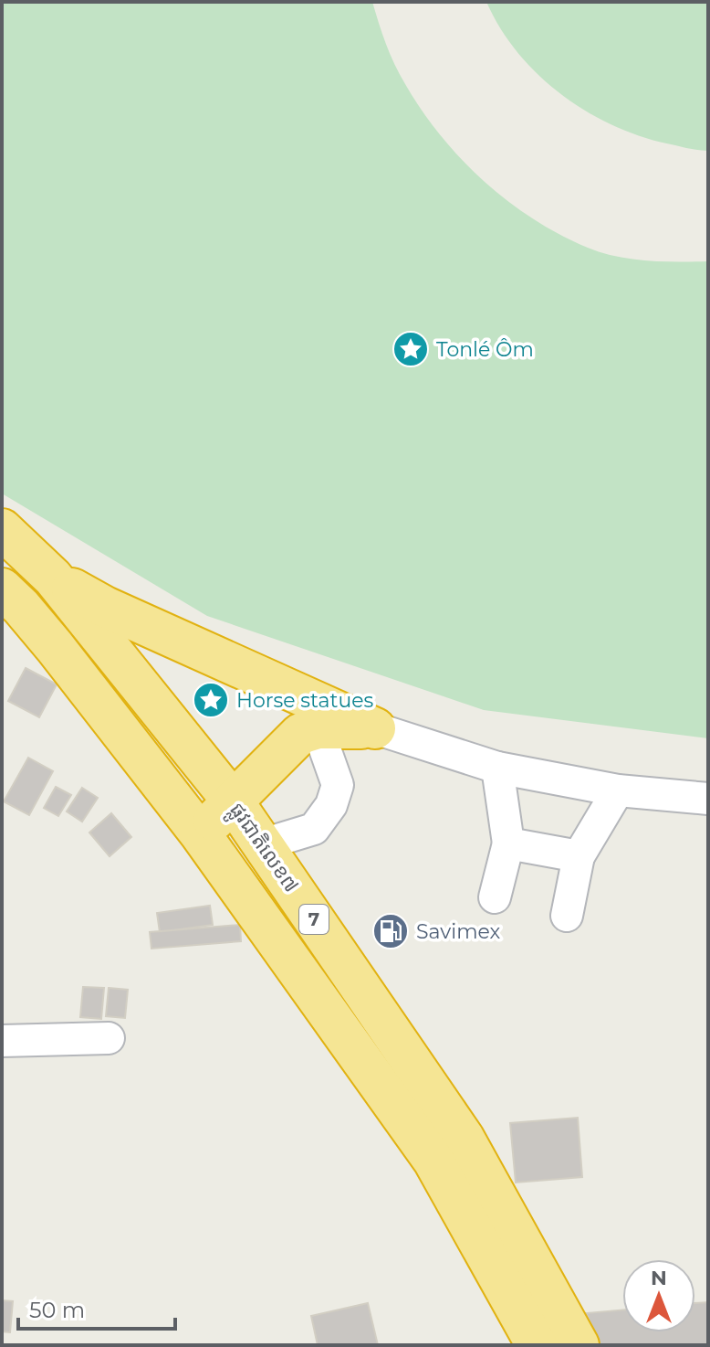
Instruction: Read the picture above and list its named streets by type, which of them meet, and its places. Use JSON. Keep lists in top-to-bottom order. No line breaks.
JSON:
{"streets":{"highway":["ផ្លូវជាតិលេខ៧","7"]},"places":{"place":["Tonlé Ôm","Horse statues"],"fuel station":["Savimex"]},"scale_bar":"50 m","north":"top"}
